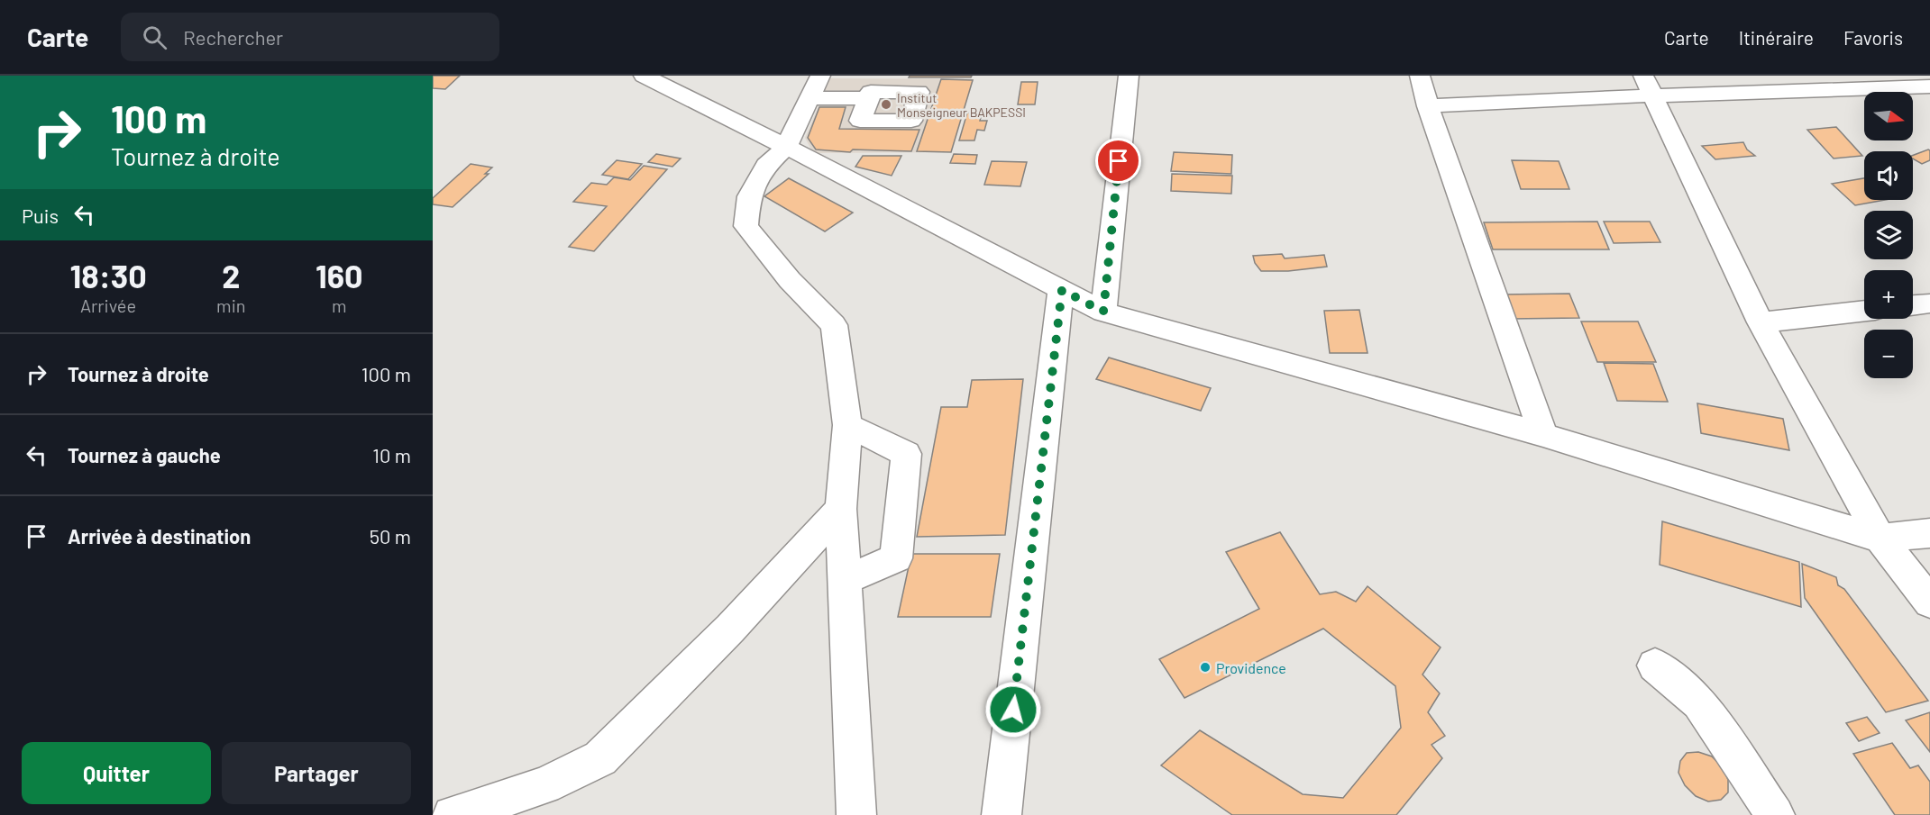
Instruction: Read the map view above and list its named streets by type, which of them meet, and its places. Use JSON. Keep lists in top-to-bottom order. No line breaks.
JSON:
{"places":["Institut Monseigneur BAKPESSI","Providence"],"north":"right","page":{"header":"Carte","search":"Rechercher","nav":["Carte","Itinéraire","Favoris"],"turn":["100 m","Tournez à droite"],"map_buttons":["+","−"],"then":"Puis","eta":["18:30","Arrivée","2","min","160","m"],"list":[{"name":"Tournez à droite","value":"100 m"},{"name":"Tournez à gauche","value":"10 m"},{"name":"Arrivée à destination","value":"50 m"}],"buttons":["Quitter","Partager"]}}
